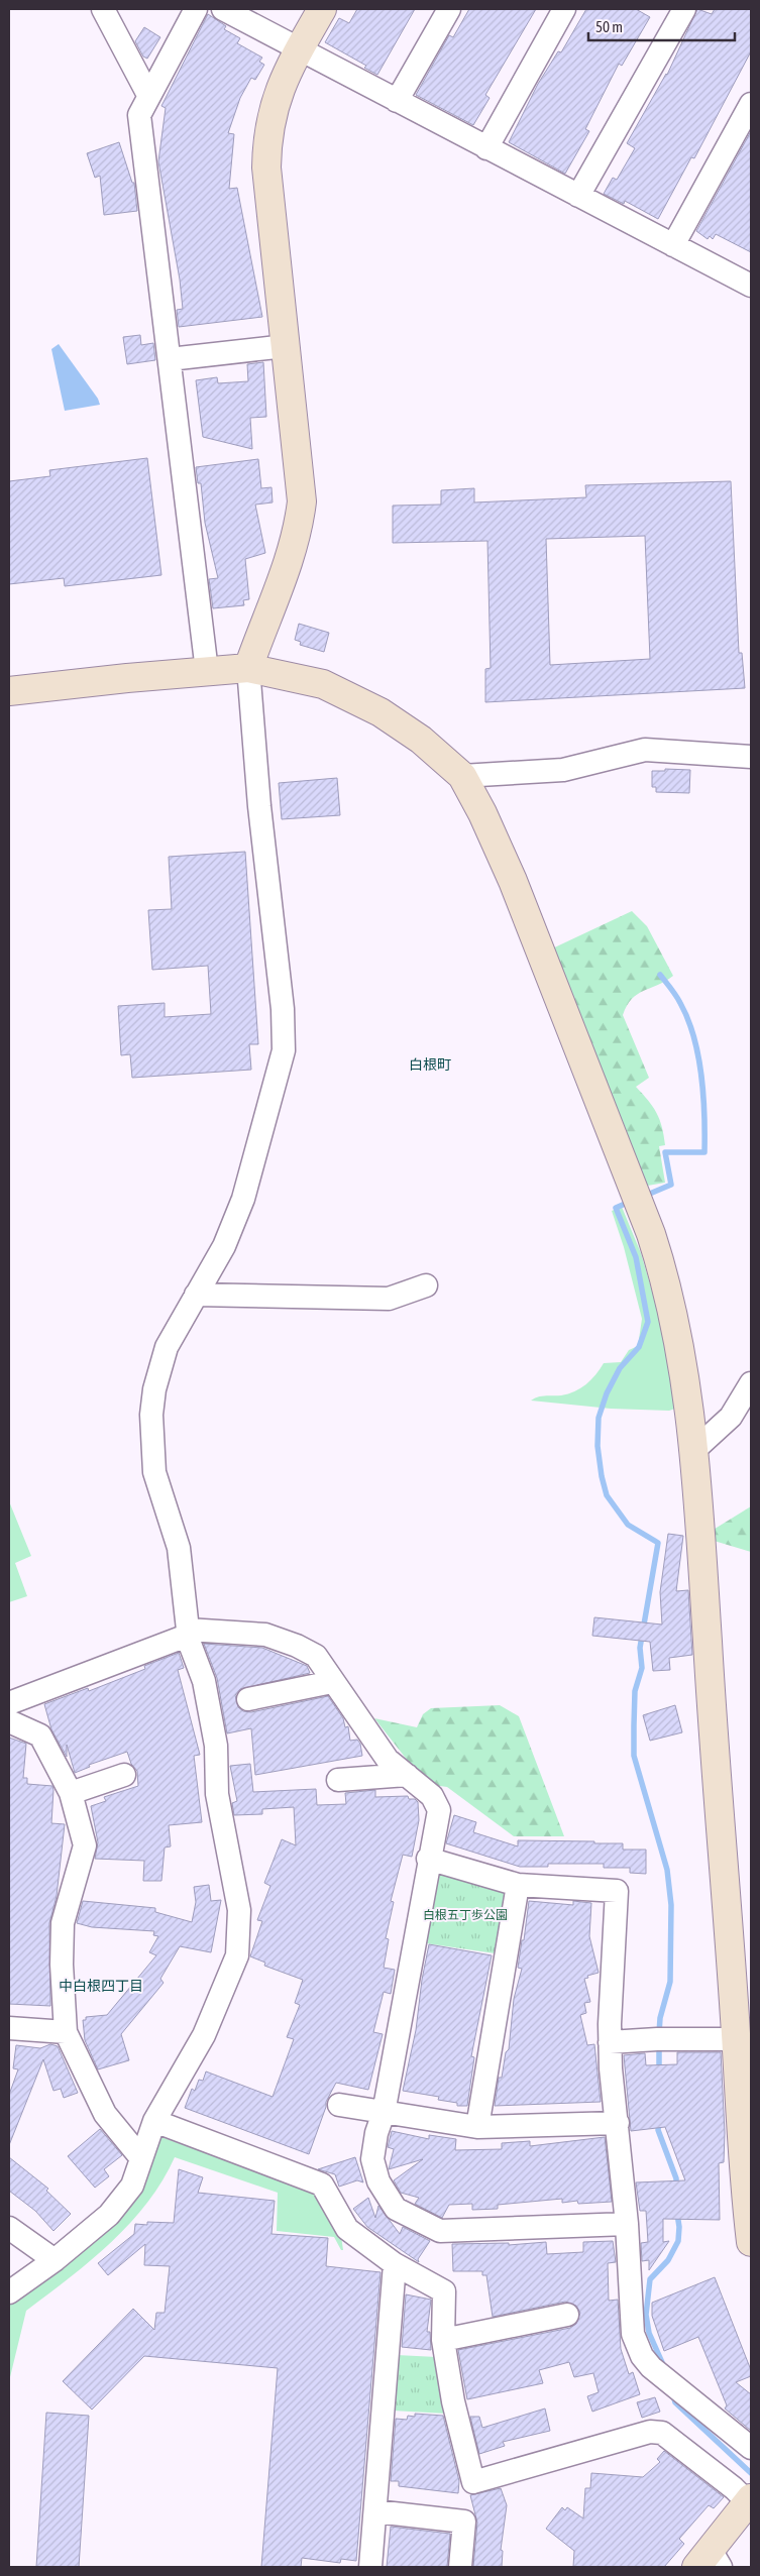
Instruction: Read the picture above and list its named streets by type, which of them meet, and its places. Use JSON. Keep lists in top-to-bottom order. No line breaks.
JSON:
{"districts":["白根町","中白根四丁目"],"parks":["白根五丁歩公園"],"scale_bar":"50 m"}
